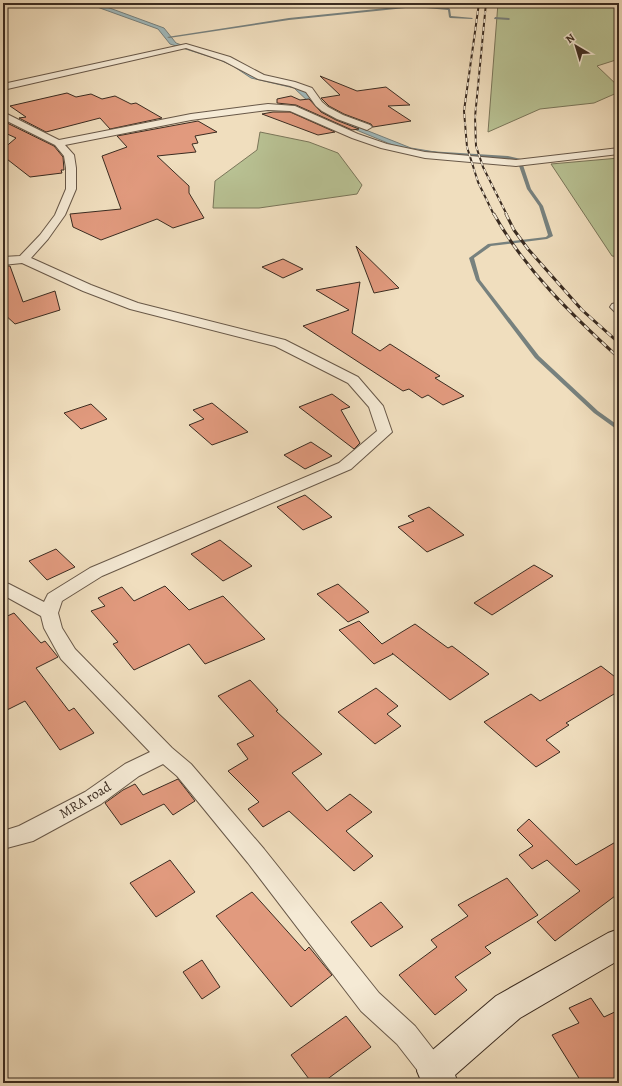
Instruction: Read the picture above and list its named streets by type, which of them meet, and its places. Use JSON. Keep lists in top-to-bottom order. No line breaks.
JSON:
{"streets":{"street":["MRA road"]},"north":"top left"}
